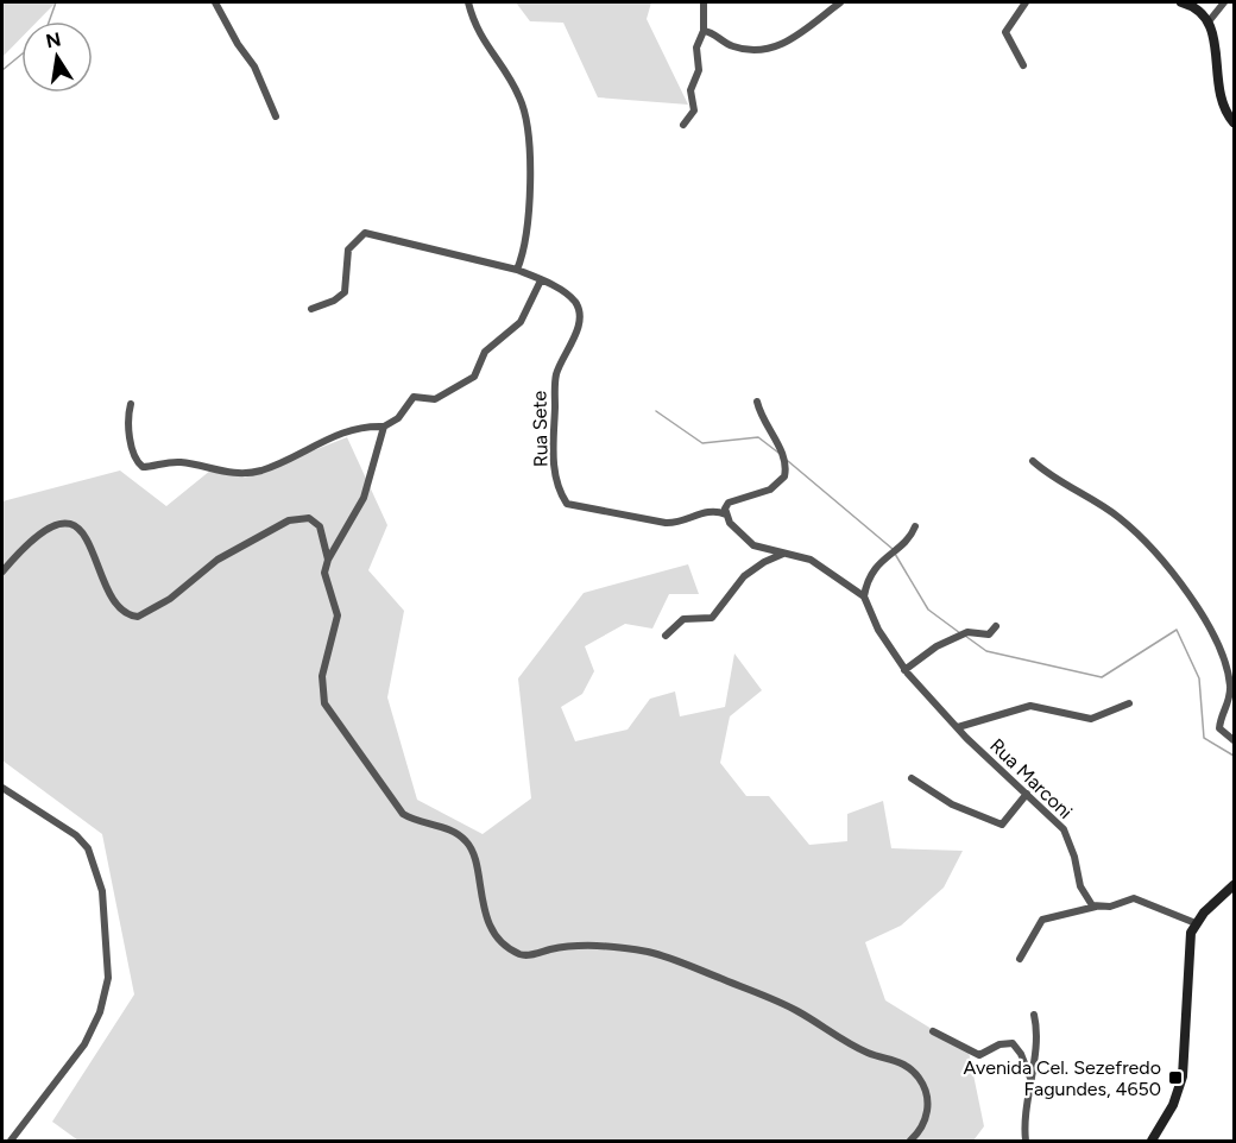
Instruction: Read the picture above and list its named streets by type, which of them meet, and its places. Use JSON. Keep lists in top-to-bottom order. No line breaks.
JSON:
{"streets":{"street":["Rua Sete","Rua Marconi"]},"places":{"transit":["Avenida Cel. Sezefredo Fagundes, 4650"]},"north":"top"}
